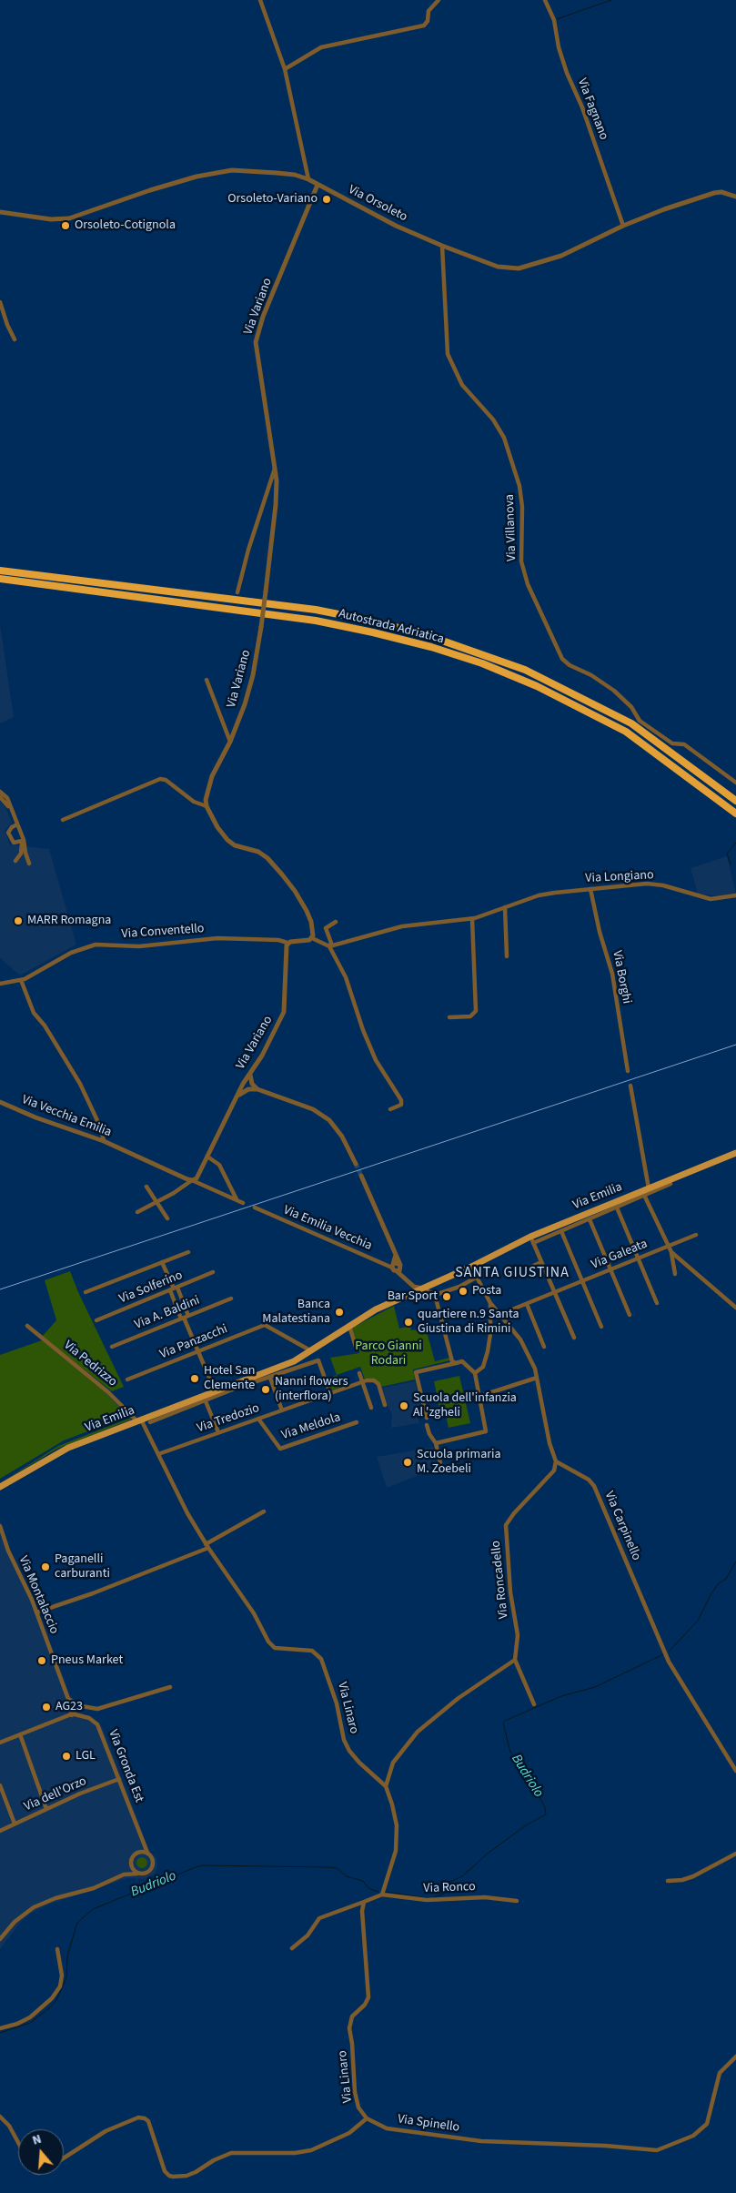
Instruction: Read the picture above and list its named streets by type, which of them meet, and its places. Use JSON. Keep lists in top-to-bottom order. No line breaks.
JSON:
{"streets":{"highway":["Autostrada Adriatica"],"main road":["Via Emilia"],"street":["Via Fagnano","Via Orsoleto","Via Variano","Via Villanova","Via Longiano","Via Conventello","Via Borghi","Via Vecchia Emilia","Via Emilia Vecchia","Via Galeata","Via Solferino","Via A. Baldini","Via Panzacchi","Via Pedrizzo","Via Tredozio","Via Meldola","Via Carpinello","Via Roncadello","Via Montalaccio","Via Linaro","Via Gronda Est","Via dell'Orzo","Via Ronco","Via Spinello"]},"crossings":[["Via Fagnano","Via Orsoleto"],["Via Orsoleto","Via Variano"],["Via Orsoleto","Via Villanova"],["Via Variano","Via Conventello"],["Via Variano","Via Vecchia Emilia"],["Via Longiano","Via Borghi"],["Via Emilia","Via Emilia Vecchia"],["Via Emilia","Via Panzacchi"],["Via Emilia","Via Pedrizzo"],["Via Emilia","Via Linaro"],["Via Pedrizzo","Via Linaro"],["Via Tredozio","Via Meldola"],["Via Tredozio","Via Linaro"],["Via Carpinello","Via Roncadello"],["Via Linaro","Via Ronco"],["Via Linaro","Via Spinello"],["Via Gronda Est","Via dell'Orzo"]],"districts":["SANTA GIUSTINA"],"water":["Budriolo"],"parks":["Parco Gianni Rodari"],"places":["Orsoleto-Variano","Orsoleto-Cotignola","MARR Romagna","Posta","Bar Sport","Banca Malatestiana","quartiere n.9 Santa Giustina di Rimini","Hotel San Clemente","Nanni flowers (interflora)","Scuola dell'infanzia Al 'zgheli","Scuola primaria M. Zoebeli","Paganelli carburanti","Pneus Market","AG23","LGL"],"north":"top"}
